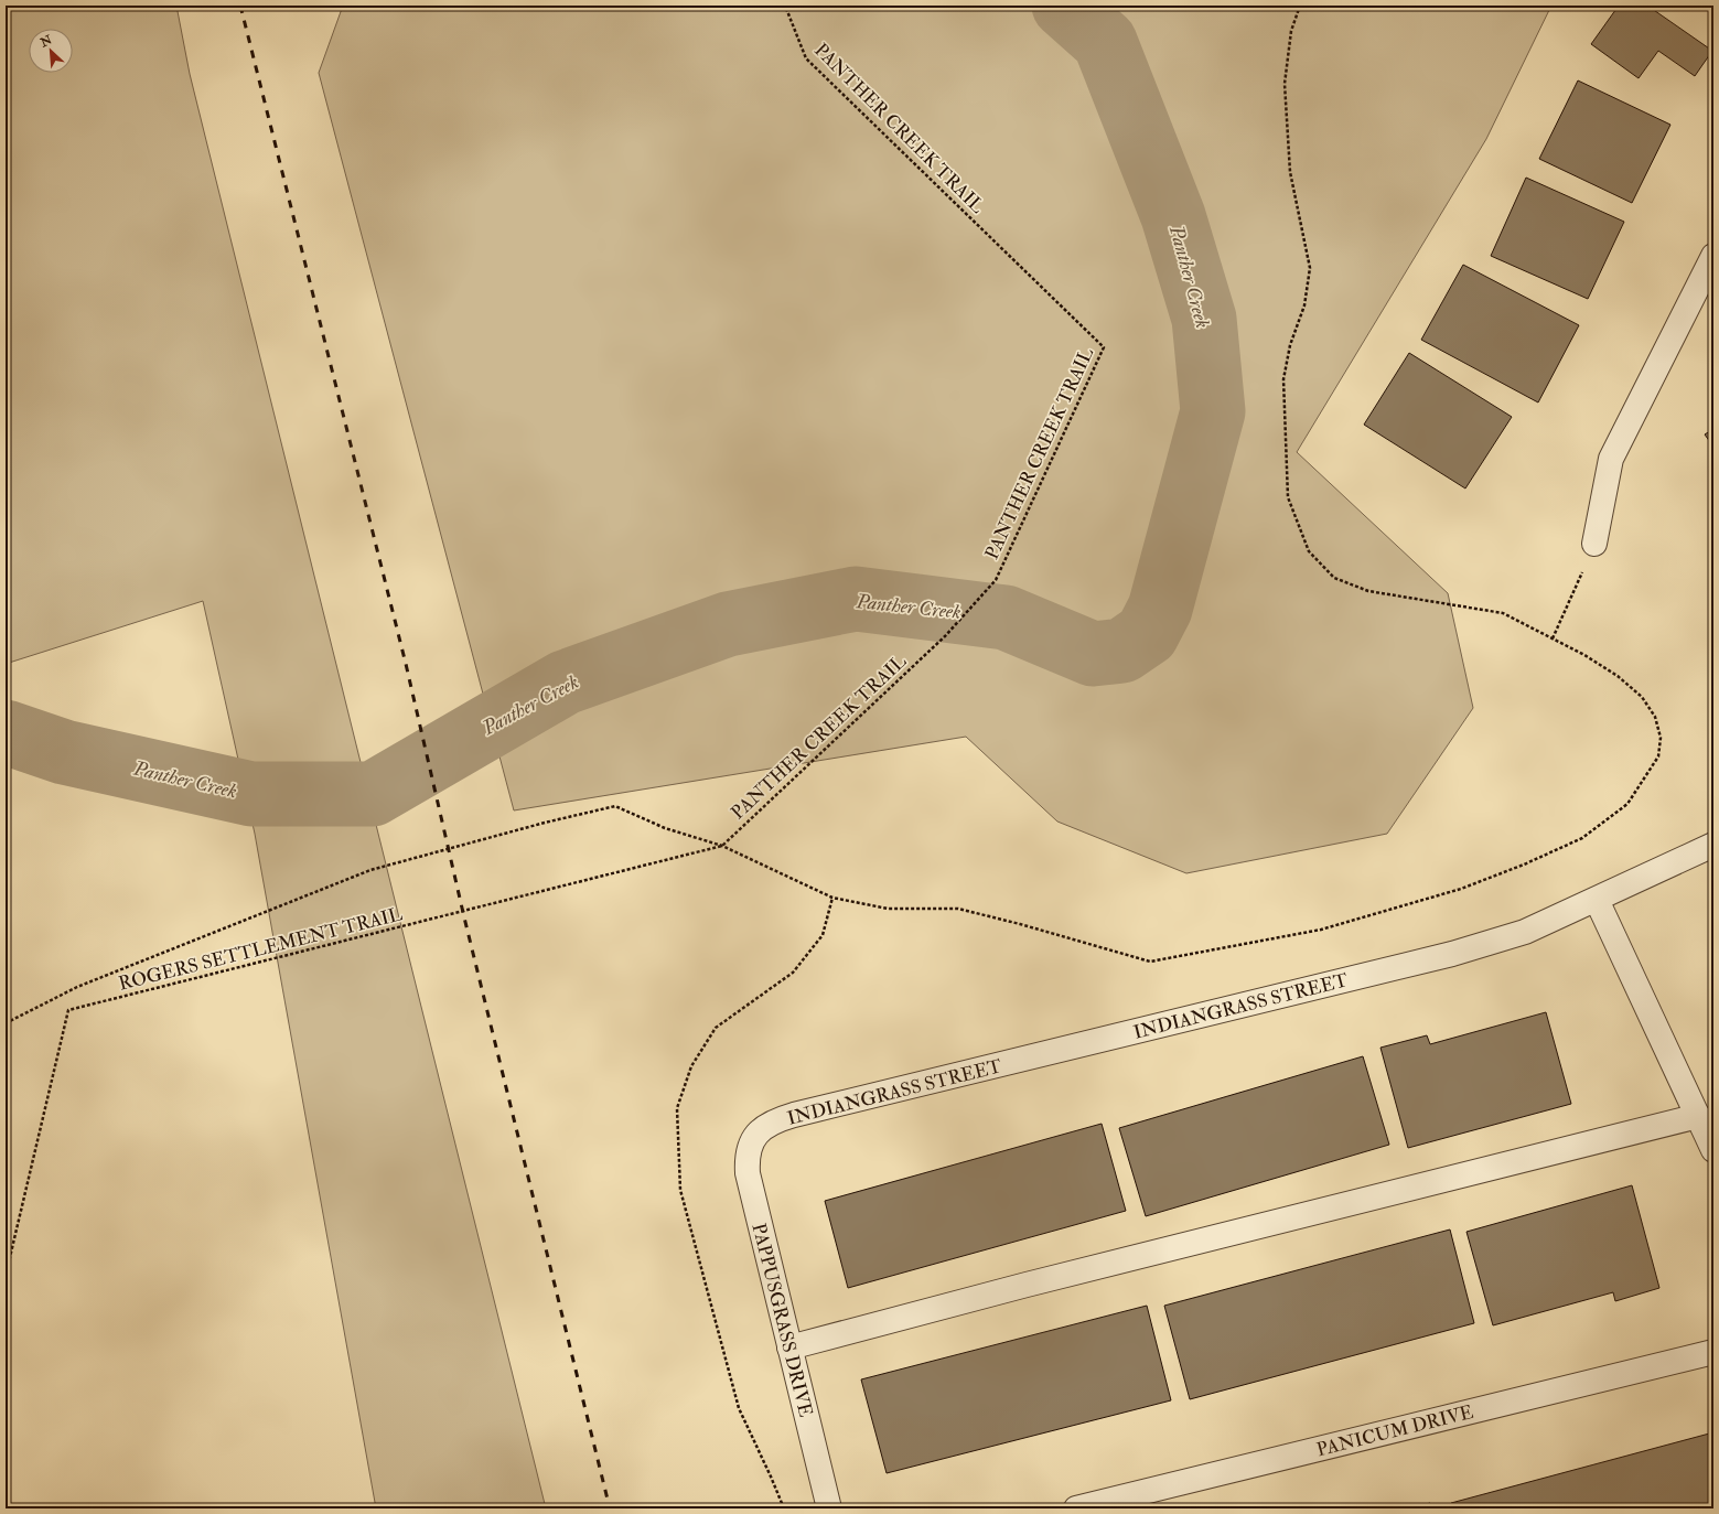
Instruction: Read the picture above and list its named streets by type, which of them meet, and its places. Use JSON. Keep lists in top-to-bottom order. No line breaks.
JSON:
{"streets":{"street":["INDIANGRASS STREET","PAPPUSGRASS DRIVE","PANICUM DRIVE"],"path":["PANTHER CREEK TRAIL","ROGERS SETTLEMENT TRAIL"]},"crossings":[["PANTHER CREEK TRAIL","ROGERS SETTLEMENT TRAIL"],["INDIANGRASS STREET","PAPPUSGRASS DRIVE"]],"water":["Panther Creek"],"north":"top left"}
